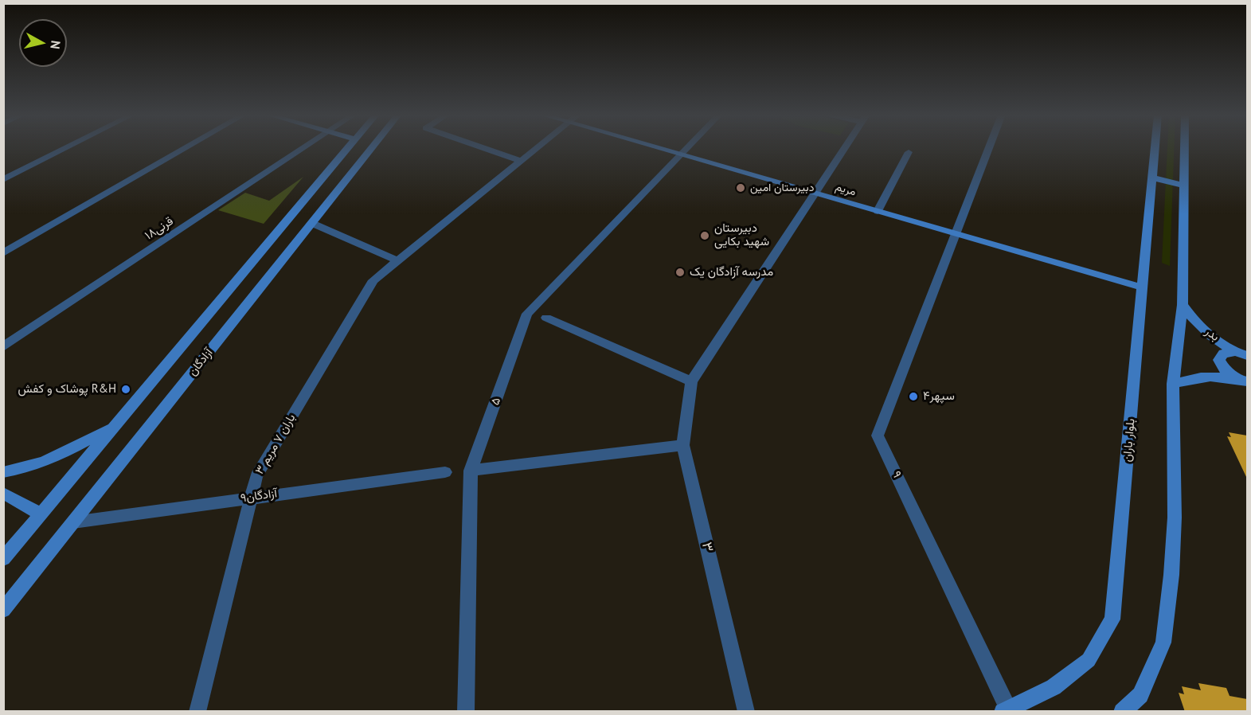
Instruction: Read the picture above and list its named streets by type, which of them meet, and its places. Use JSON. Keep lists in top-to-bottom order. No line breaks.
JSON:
{"streets":{"street":["مریم","قرنی۱۸","بدر","آزادگان","۵","بلوار باران","باران ۷ مریم ۳","۹","آزادگان۹","۳"]},"crossings":[["مریم","۵"],["مریم","بلوار باران"],["مریم","۹"],["آزادگان","آزادگان۹"],["بلوار باران","۹"],["باران ۷ مریم ۳","آزادگان۹"]],"places":["دبیرستان امین","دبیرستان شهید بکایی","مدرسه آزادگان یک","پوشاک و کفش R&H","سپهر۴"],"north":"right"}
